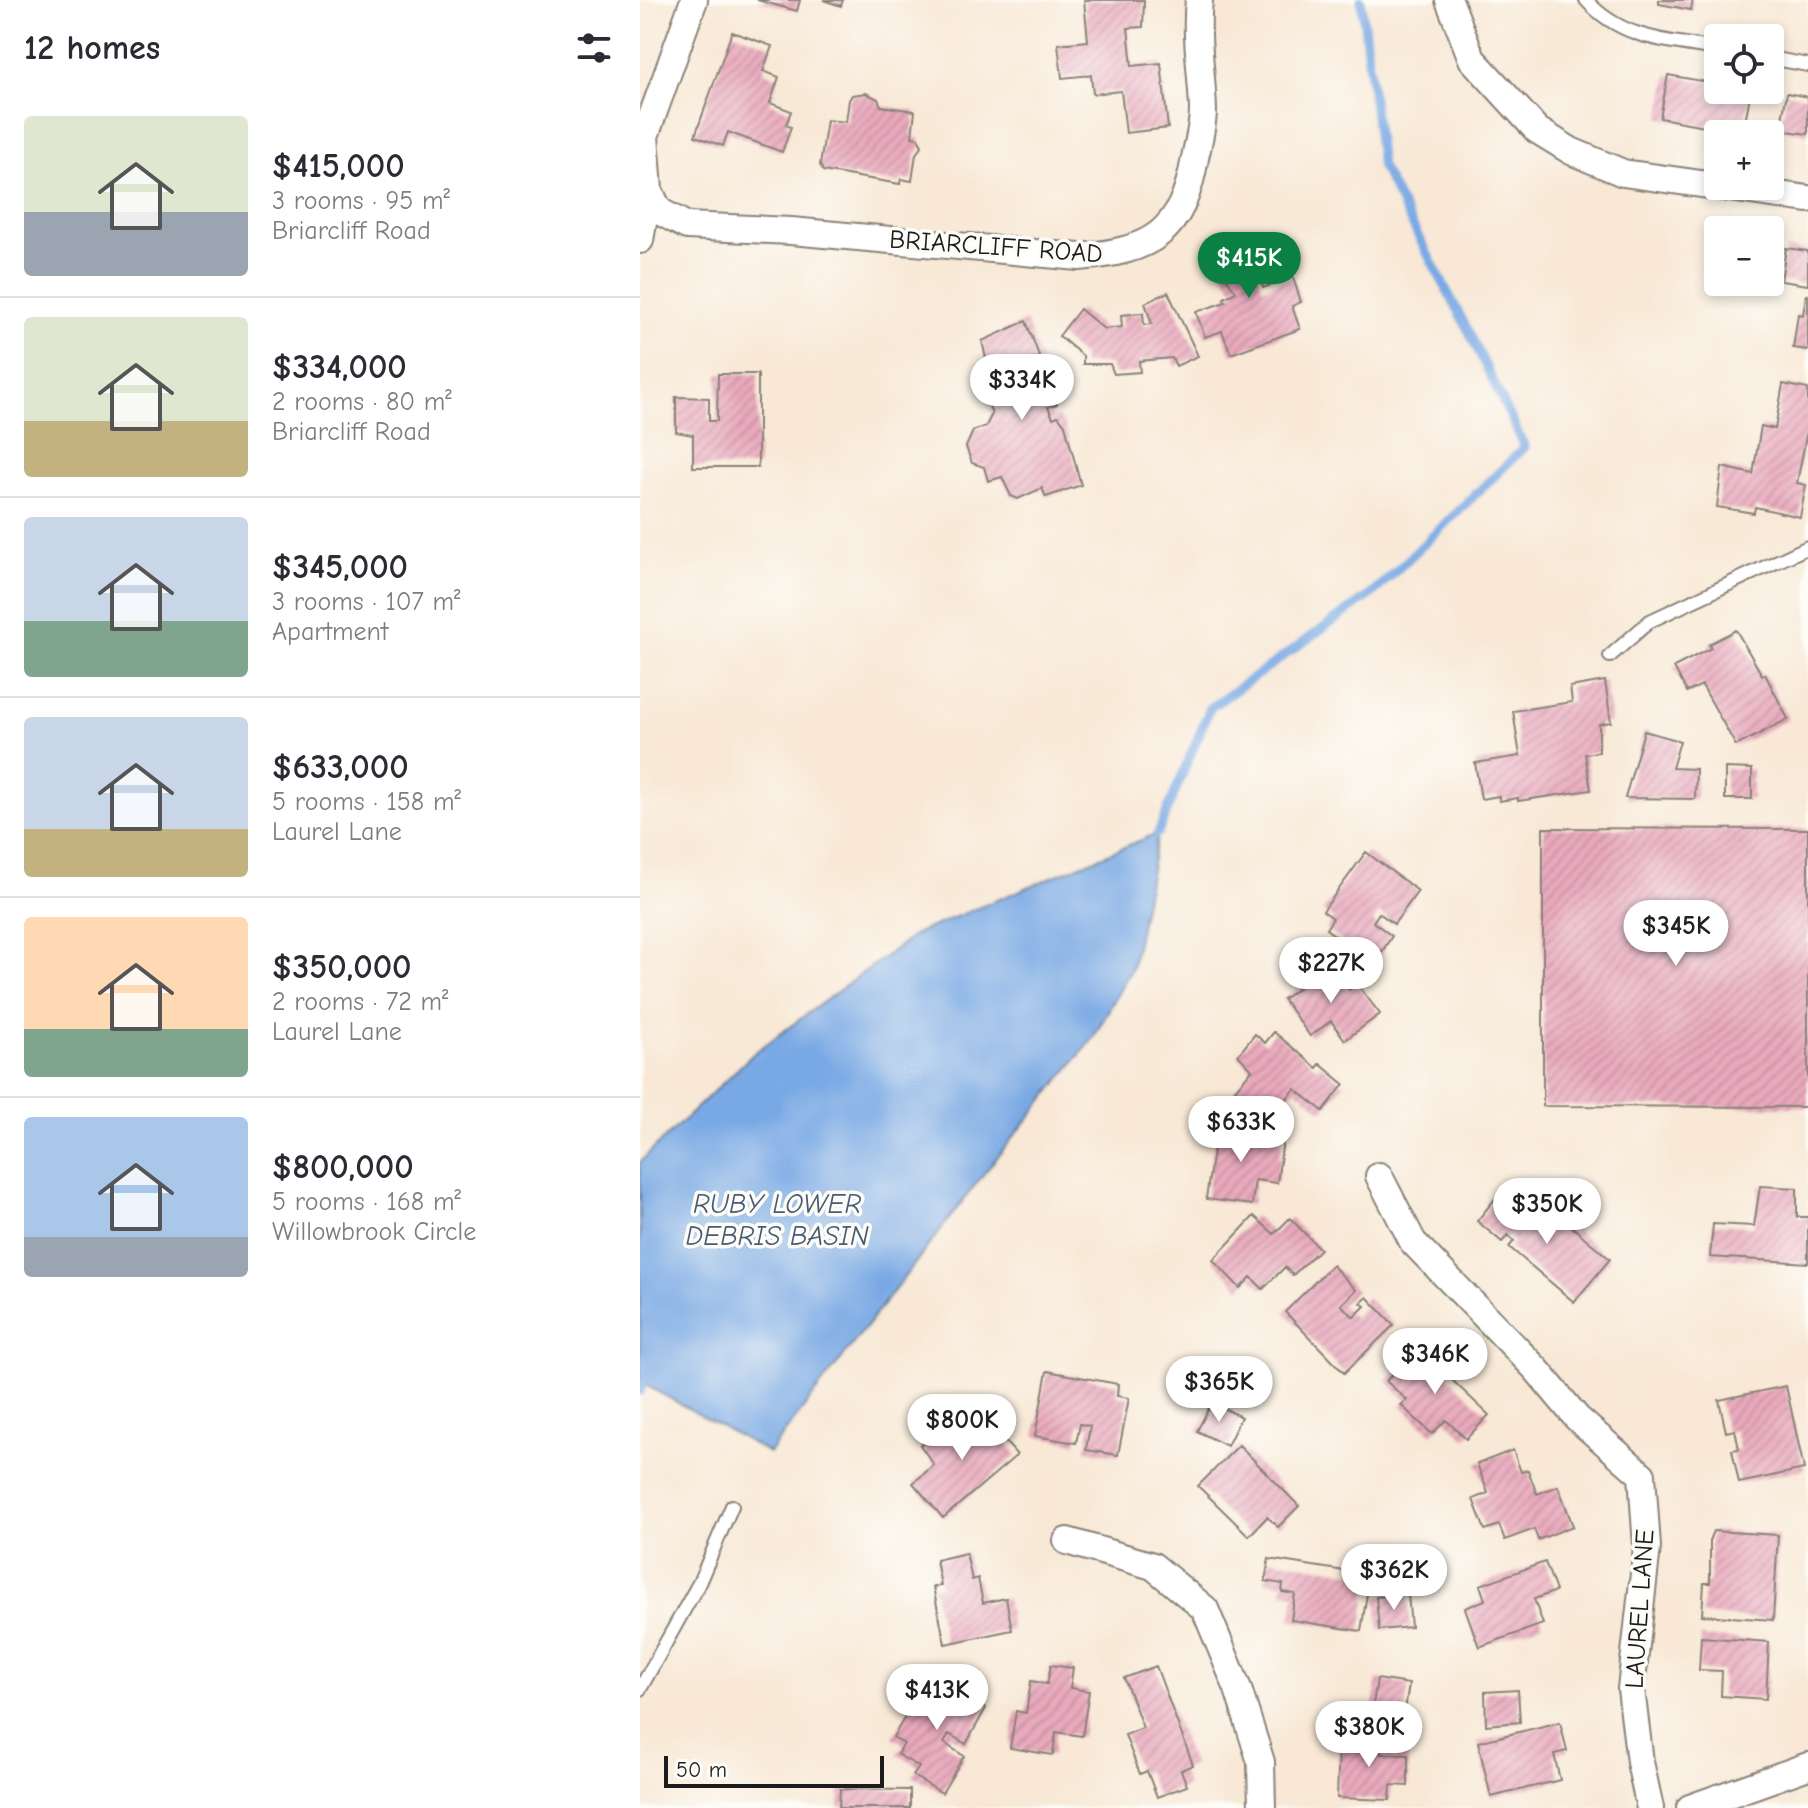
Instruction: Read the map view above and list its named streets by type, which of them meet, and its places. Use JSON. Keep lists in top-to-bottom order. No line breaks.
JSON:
{"streets":{"street":["BRIARCLIFF ROAD","LAUREL LANE"]},"water":["RUBY LOWER DEBRIS BASIN"],"scale_bar":"50 m","page":{"heading":"12 homes","map_buttons":["+","−"],"list":[{"name":"$415,000","note":"3 rooms · 95 m² · Briarcliff Road"},{"name":"$334,000","note":"2 rooms · 80 m² · Briarcliff Road"},{"name":"$345,000","note":"3 rooms · 107 m² · Apartment"},{"name":"$633,000","note":"5 rooms · 158 m² · Laurel Lane"},{"name":"$350,000","note":"2 rooms · 72 m² · Laurel Lane"},{"name":"$800,000","note":"5 rooms · 168 m² · Willowbrook Circle"}],"price":["$415K","$334K","$345K","$227K","$633K","$350K","$346K","$365K","$800K","$362K","$413K","$380K"],"scale":"50 m"}}
